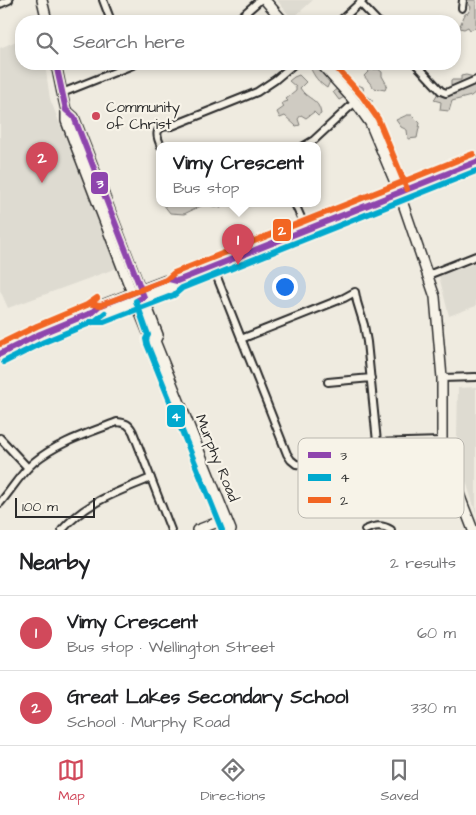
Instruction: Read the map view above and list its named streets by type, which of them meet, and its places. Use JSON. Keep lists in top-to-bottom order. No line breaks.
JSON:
{"streets":{"street":["Murphy Road"]},"places":["Community of Christ"],"lines":["transit line 3","transit line 2","transit line 4"],"legend":["3","4","2"],"scale_bar":"100 m","page":{"search":"Search here","popup":["Vimy Crescent","Bus stop"],"pins":["2","1"],"scale":"100 m","heading":["Nearby","2 results"],"list":[{"mark":"1","name":"Vimy Crescent","note":"Bus stop · Wellington Street","value":"60 m"},{"mark":"2","name":"Great Lakes Secondary School","note":"School · Murphy Road","value":"330 m"}],"nav":["Map","Directions","Saved"]}}
